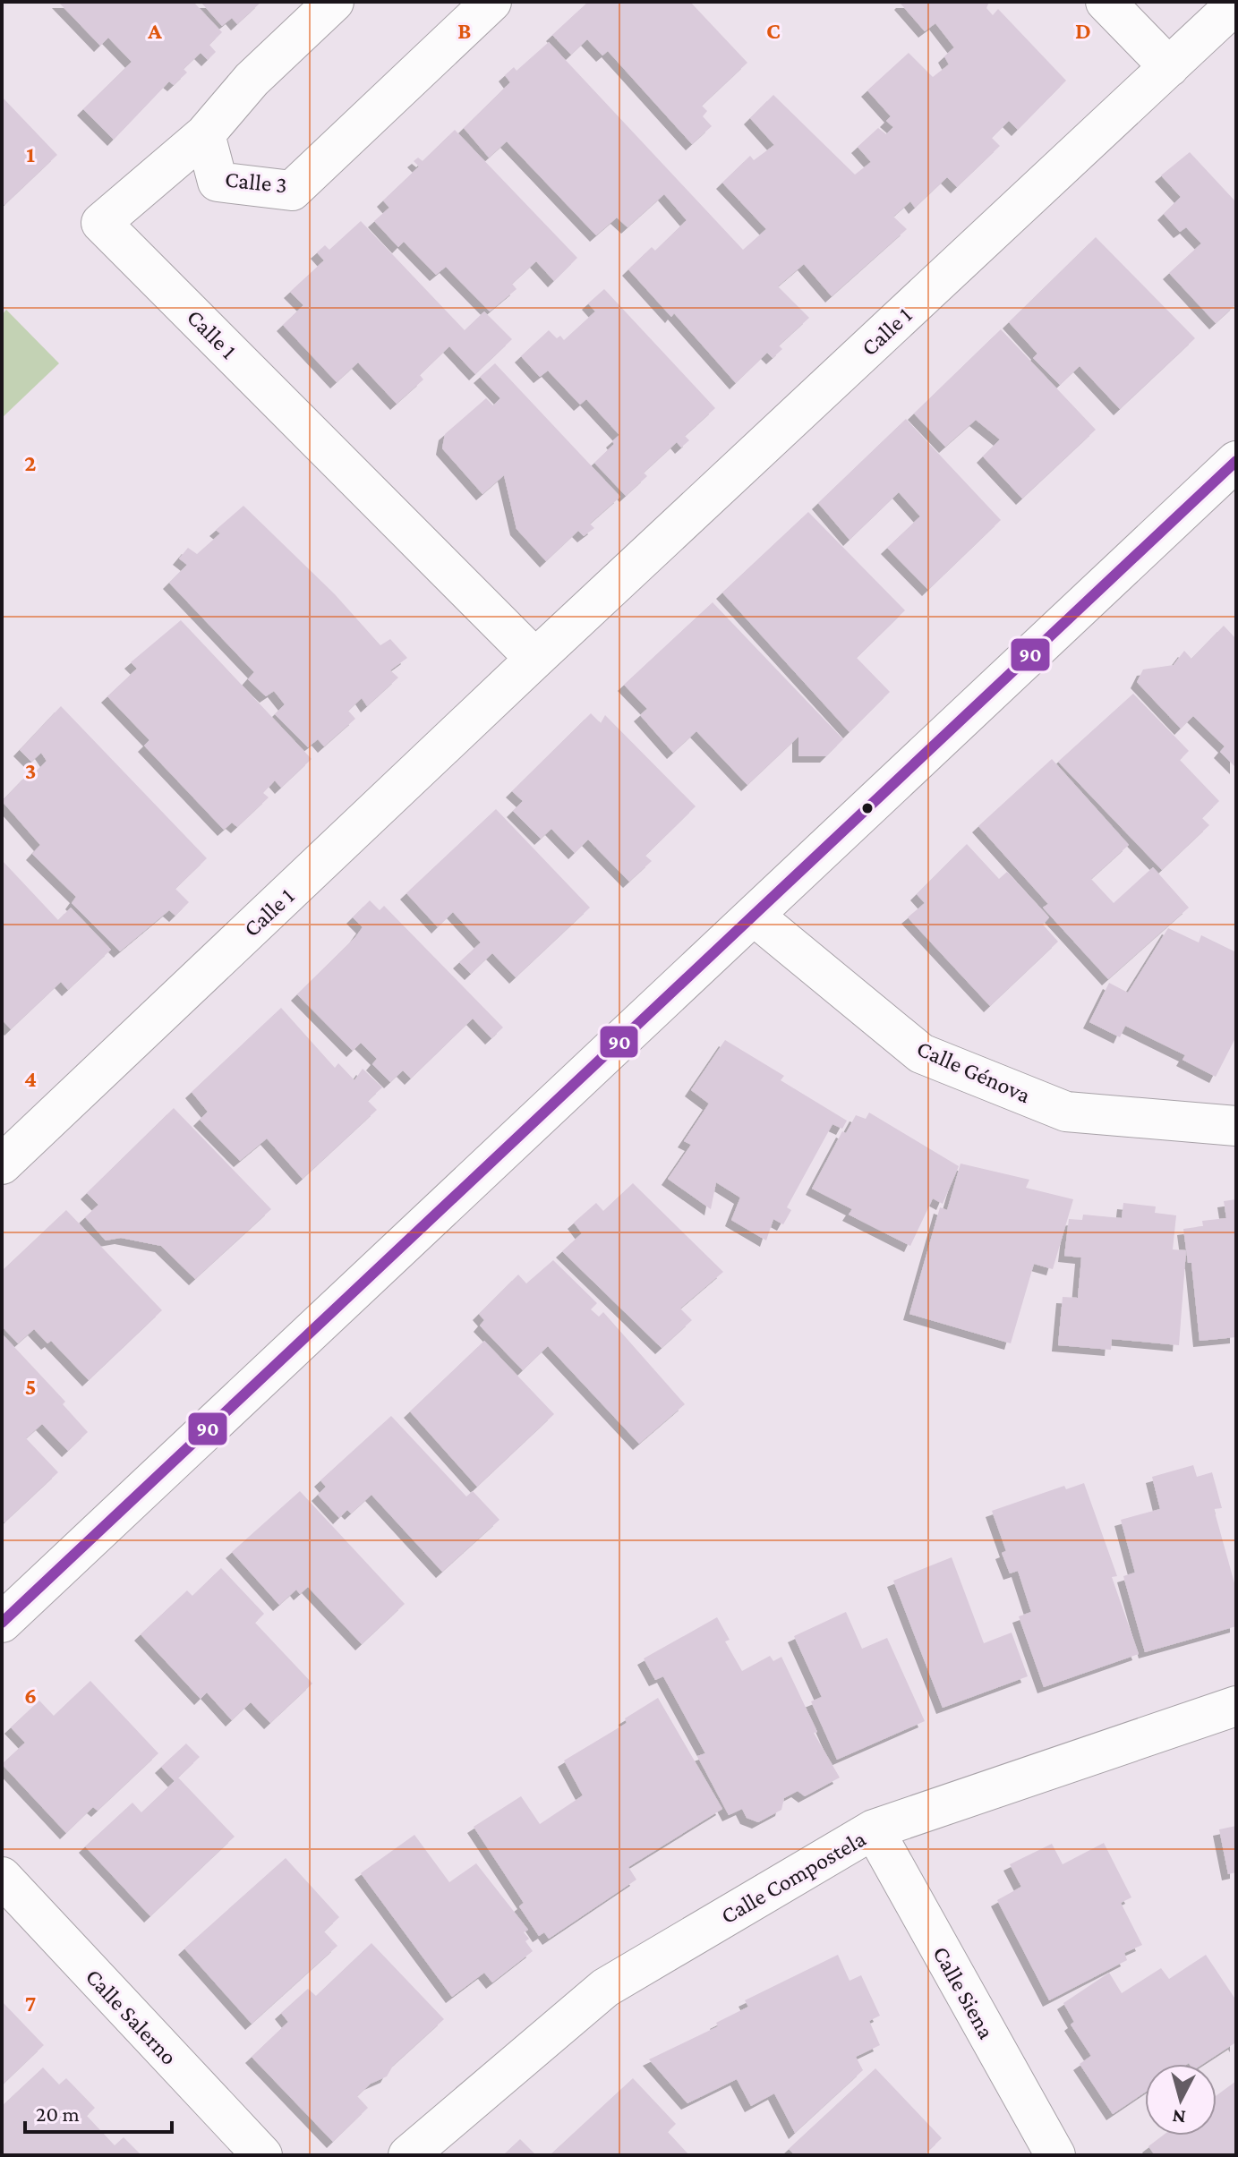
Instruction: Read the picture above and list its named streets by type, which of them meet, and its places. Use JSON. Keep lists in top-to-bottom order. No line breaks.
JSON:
{"streets":{"street":["Calle 3","Calle 1","Calle Génova","Calle Compostela","Calle Siena","Calle Salerno"]},"crossings":[["Calle 3","Calle 1"],["Calle Compostela","Calle Siena"]],"lines":["transit line 90"],"scale_bar":"20 m","north":"bottom","grid":{"columns":["A","B","C","D"],"rows":["1","2","3","4","5","6","7"]}}
